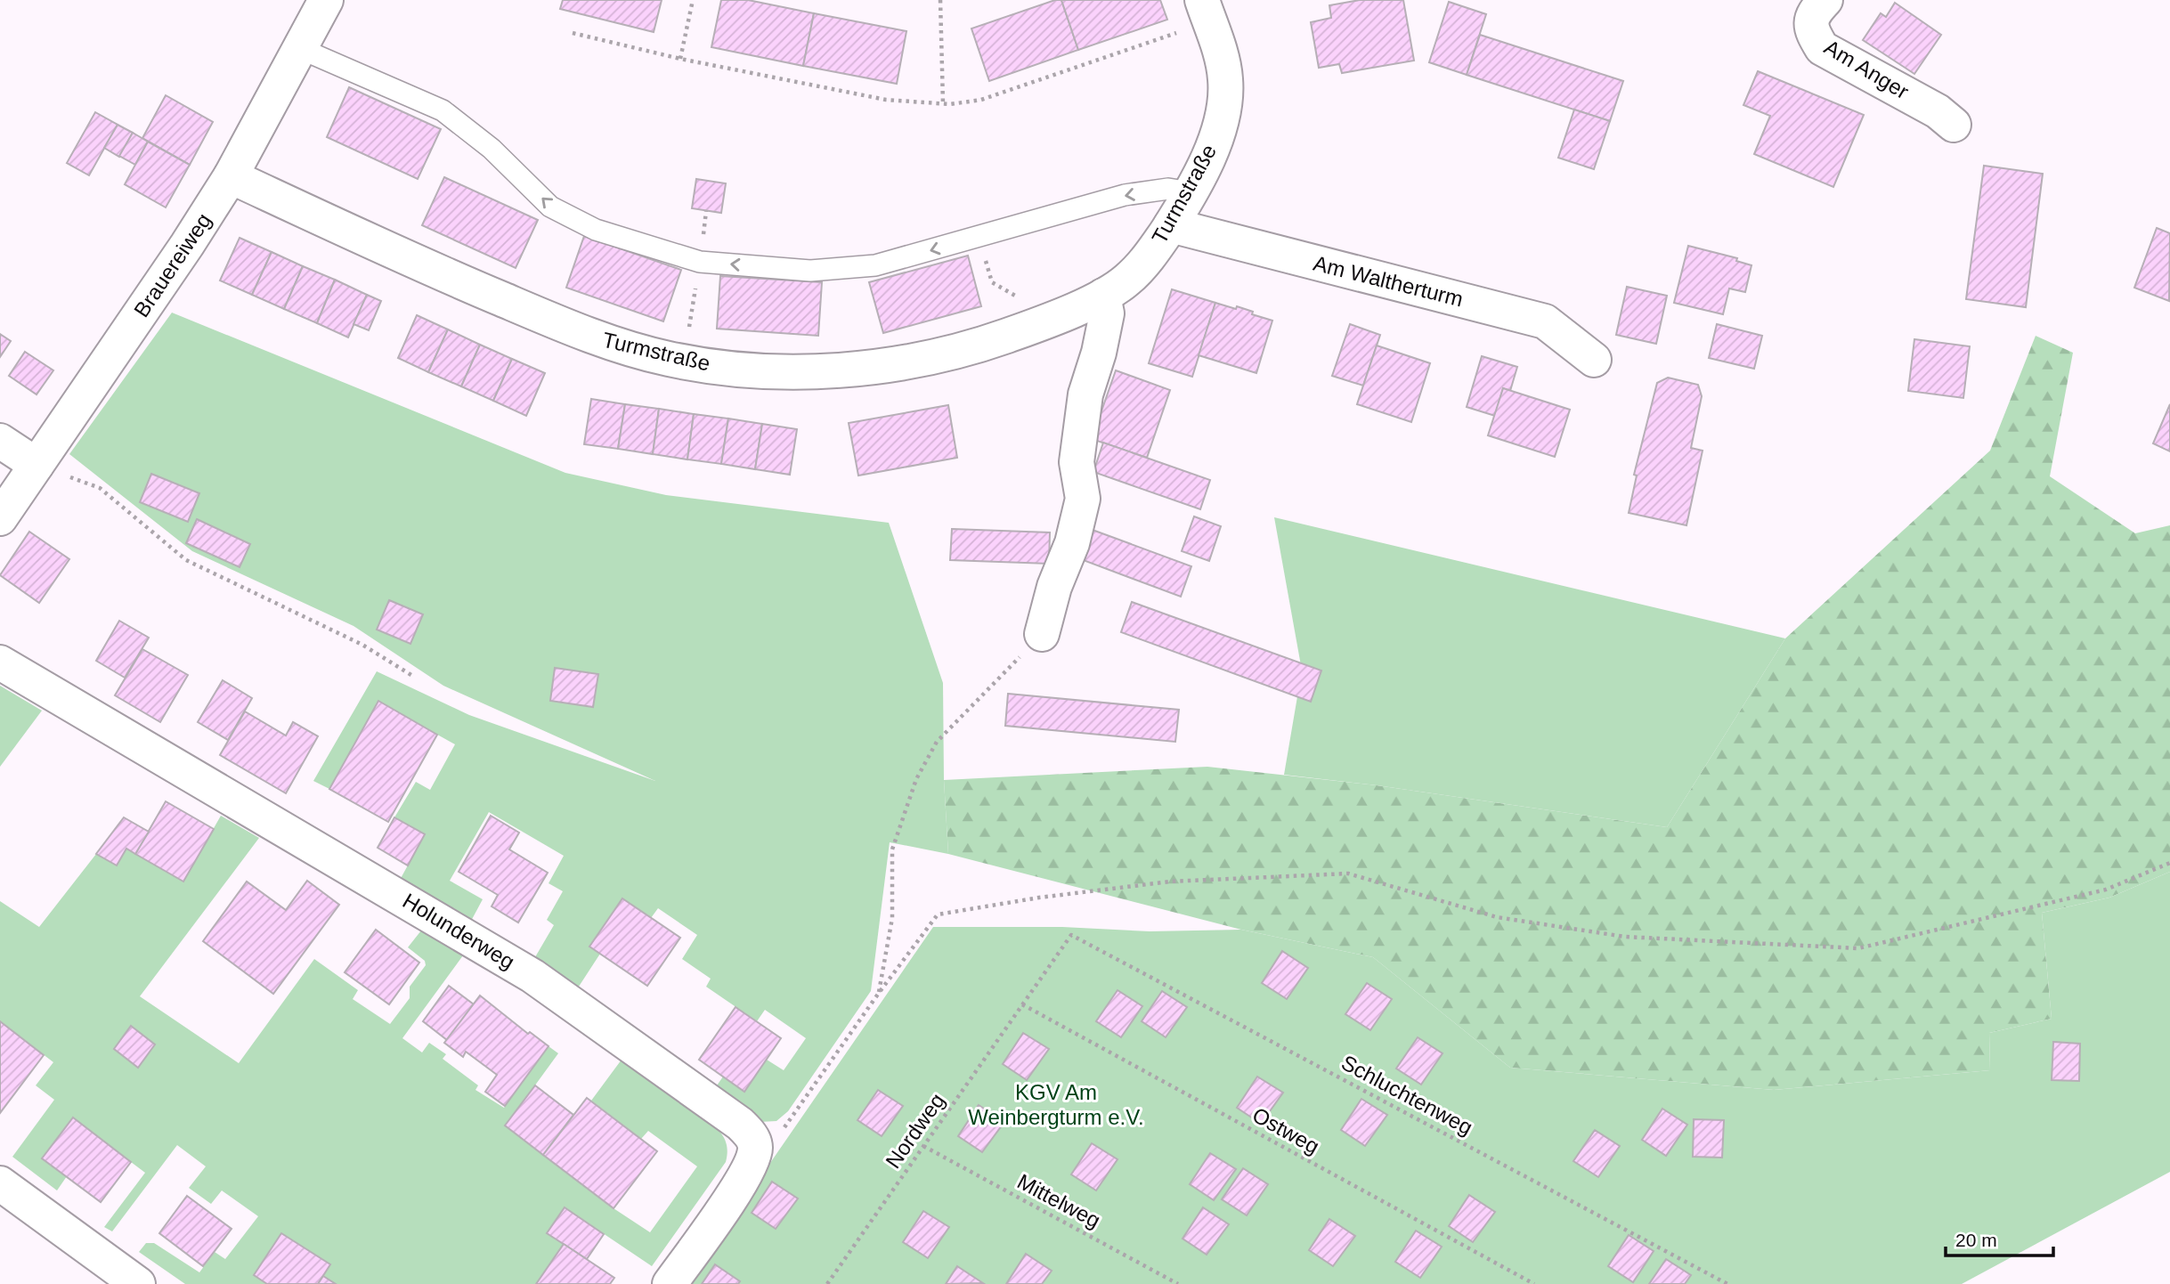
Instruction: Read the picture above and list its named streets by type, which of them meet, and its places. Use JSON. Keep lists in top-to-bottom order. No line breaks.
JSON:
{"streets":{"street":["Am Anger","Turmstraße","Brauereiweg","Am Waltherturm","Holunderweg"],"path":["Schluchtenweg","Nordweg","Ostweg","Mittelweg"]},"crossings":[["Turmstraße","Brauereiweg"],["Turmstraße","Am Waltherturm"],["Schluchtenweg","Nordweg"],["Nordweg","Ostweg"],["Nordweg","Mittelweg"]],"parks":["KGV Am Weinbergturm e.V."],"scale_bar":"20 m"}
